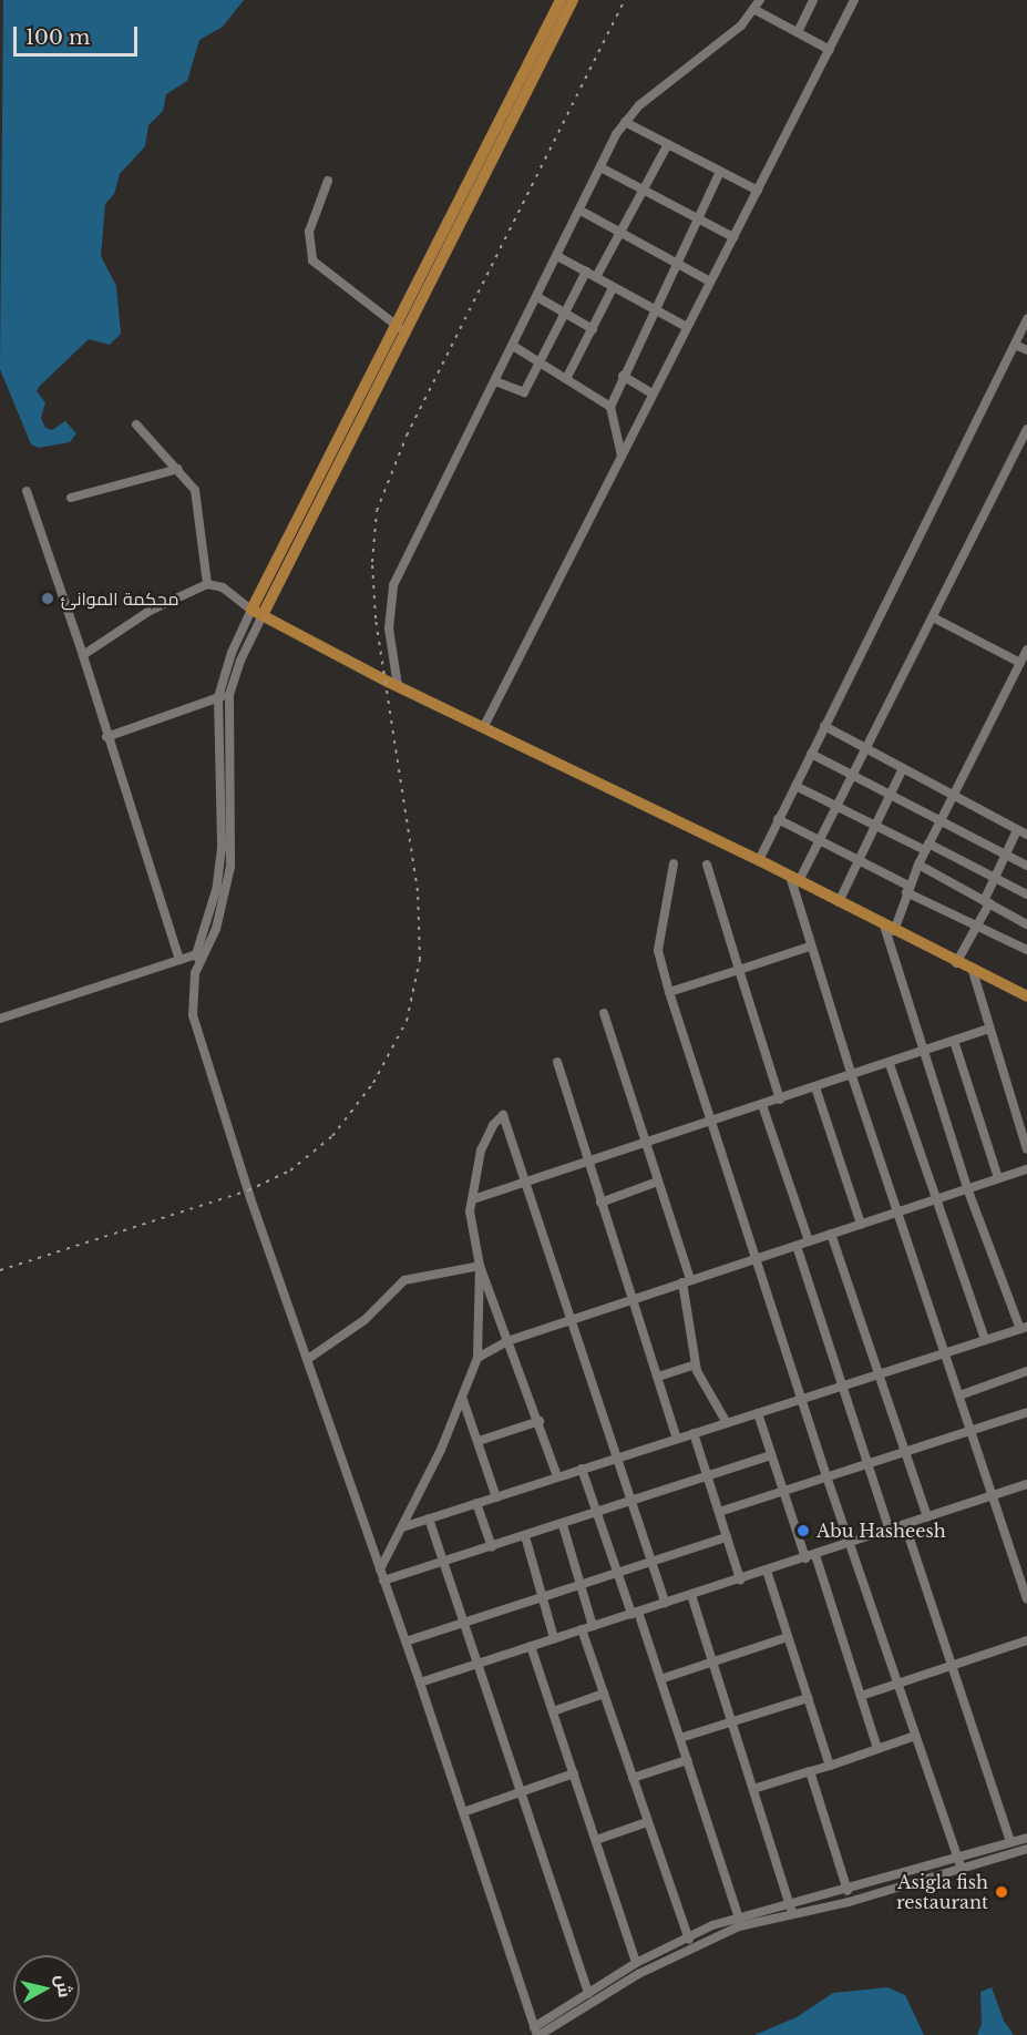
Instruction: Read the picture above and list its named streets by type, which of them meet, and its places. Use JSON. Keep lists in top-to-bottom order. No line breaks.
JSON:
{"places":["محكمة الموانئ","Abu Hasheesh","Asigla fish restaurant"],"scale_bar":"100 m","north":"right"}
